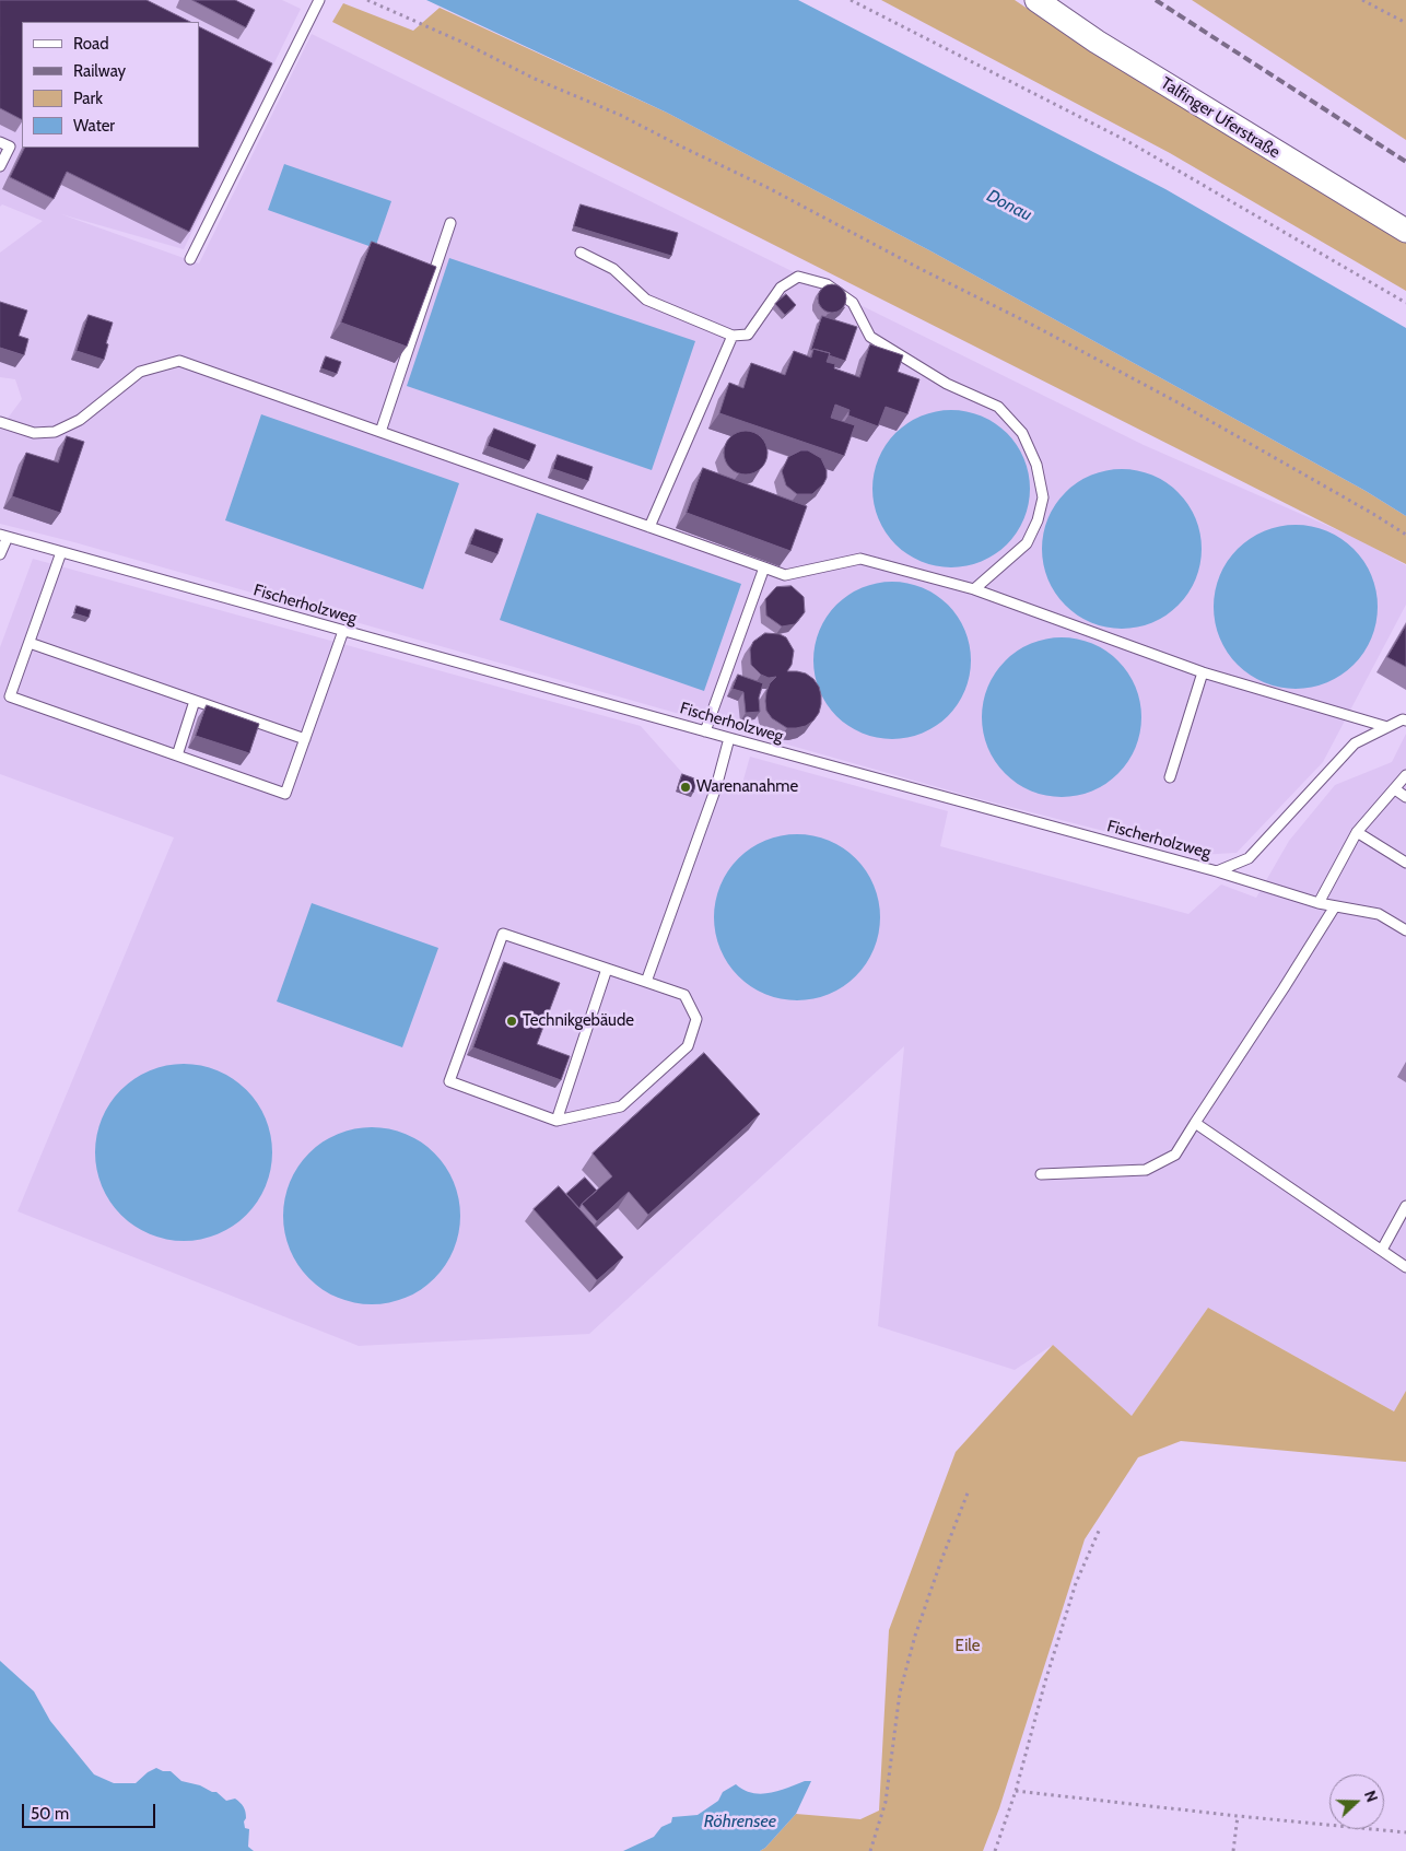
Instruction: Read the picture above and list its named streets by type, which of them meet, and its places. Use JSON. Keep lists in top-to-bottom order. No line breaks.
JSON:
{"streets":{"street":["Talfinger Uferstraße"],"lane":["Fischerholzweg"]},"water":["Donau","Röhrensee"],"parks":["Eile"],"places":["Warenanahme","Technikgebäude"],"legend":["Road","Railway","Park","Water"],"scale_bar":"50 m","north":"right"}
